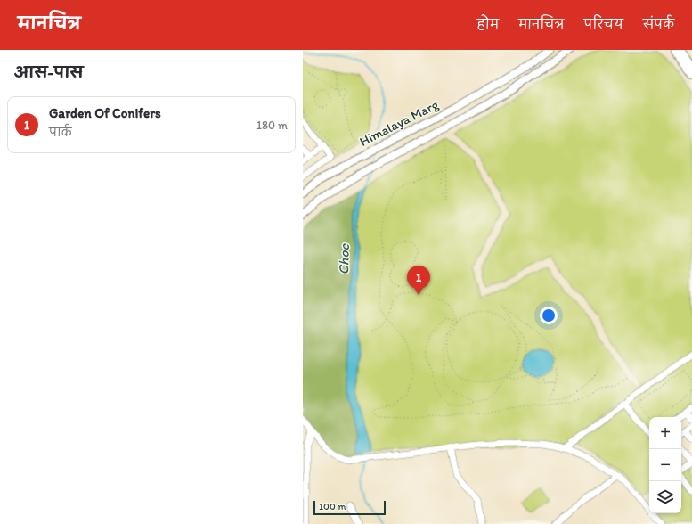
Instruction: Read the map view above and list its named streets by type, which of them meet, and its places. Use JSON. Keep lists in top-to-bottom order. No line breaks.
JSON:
{"streets":{"main road":["Himalaya Marg"]},"water":["Choe"],"scale_bar":"100 m","page":{"header":"मानचित्र","nav":["होम","मानचित्र","परिचय","संपर्क"],"heading":"आस-पास","list":[{"mark":"1","name":"Garden Of Conifers","note":"पार्क","value":"180 m"}],"pins":"1","map_buttons":["+","−"],"scale":"100 m"}}
